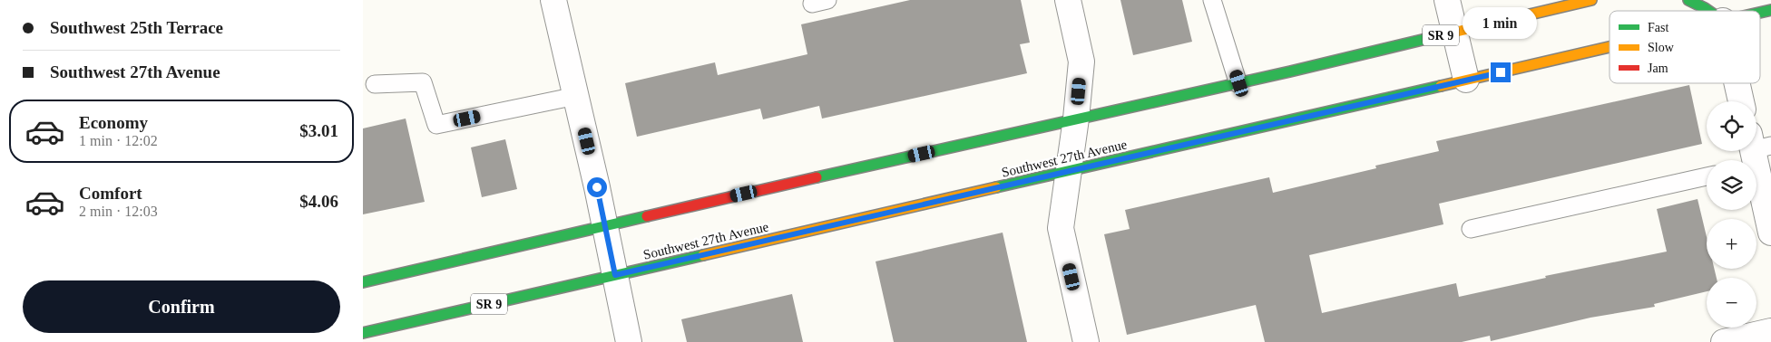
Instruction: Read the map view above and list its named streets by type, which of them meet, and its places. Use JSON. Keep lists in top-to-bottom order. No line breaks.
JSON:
{"streets":{"highway":["SR 9","Southwest 27th Avenue"]},"legend":["Fast","Slow","Jam"],"page":{"banner":["Southwest 25th Terrace","Southwest 27th Avenue"],"bubble":"1 min","list":[{"name":"Economy","note":"1 min · 12:02","value":"$3.01"},{"name":"Comfort","note":"2 min · 12:03","value":"$4.06"}],"map_buttons":["+","−"],"buttons":"Confirm"}}
